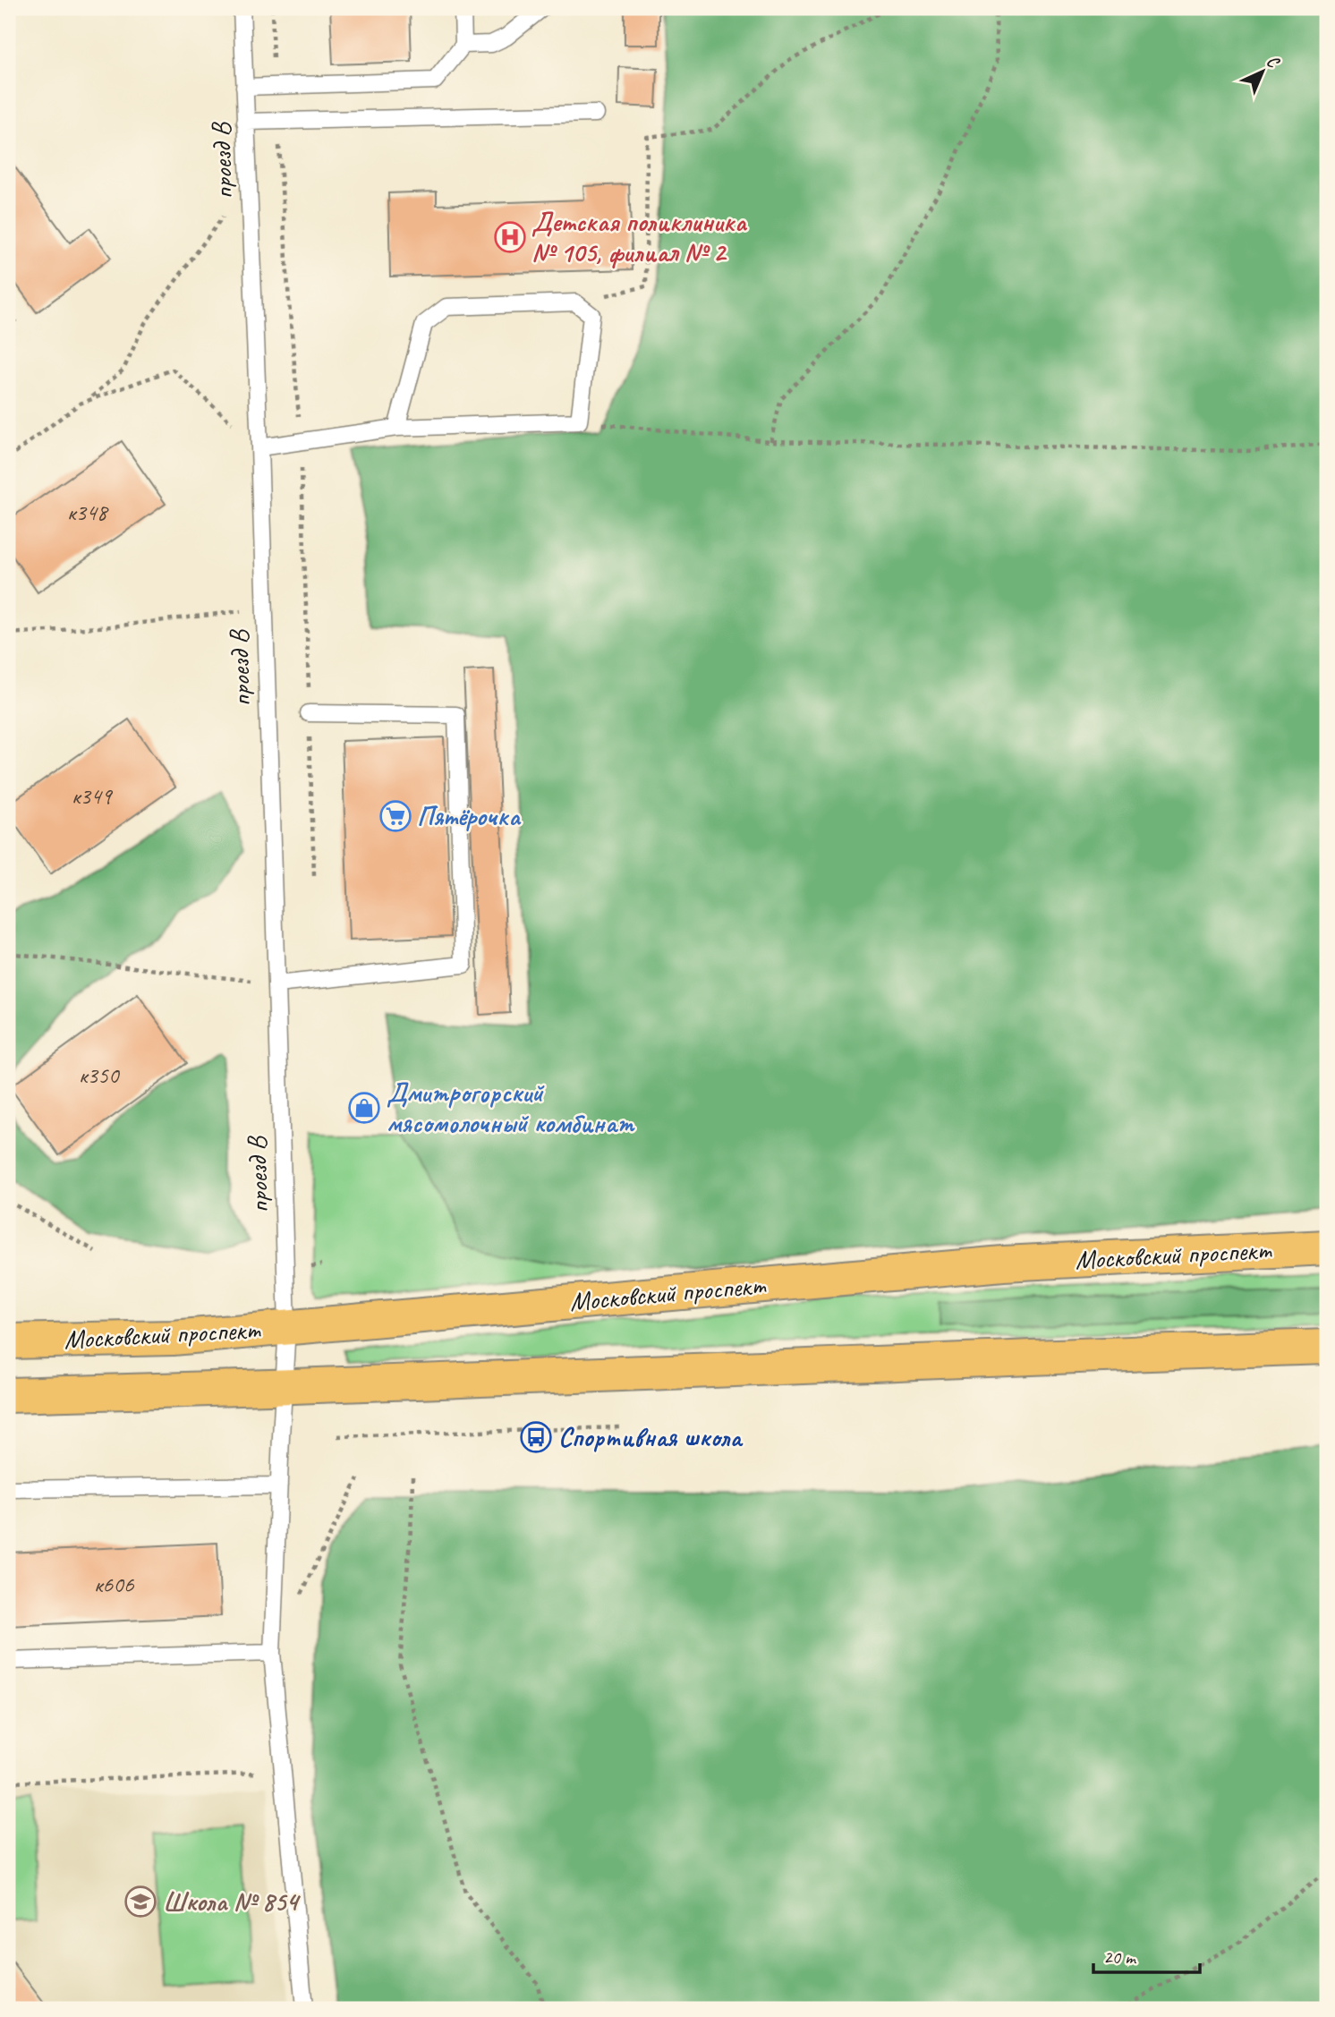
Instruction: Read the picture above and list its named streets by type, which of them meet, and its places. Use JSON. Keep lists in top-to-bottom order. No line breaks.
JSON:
{"streets":{"main road":["Московский проспект"],"lane":["проезд B"]},"crossings":[["проезд B","Московский проспект"]],"places":{"hospital":["Детская поликлиника № 105, филиал № 2"],"supermarket":["Пятёрочка"],"shop":["Дмитрогорский мясомолочный комбинат"],"bus stop":["Спортивная школа"],"school or university":["Школа № 854"]},"house_numbers":["к348","к349","к350","к606"],"scale_bar":"20 m","north":"top right"}
